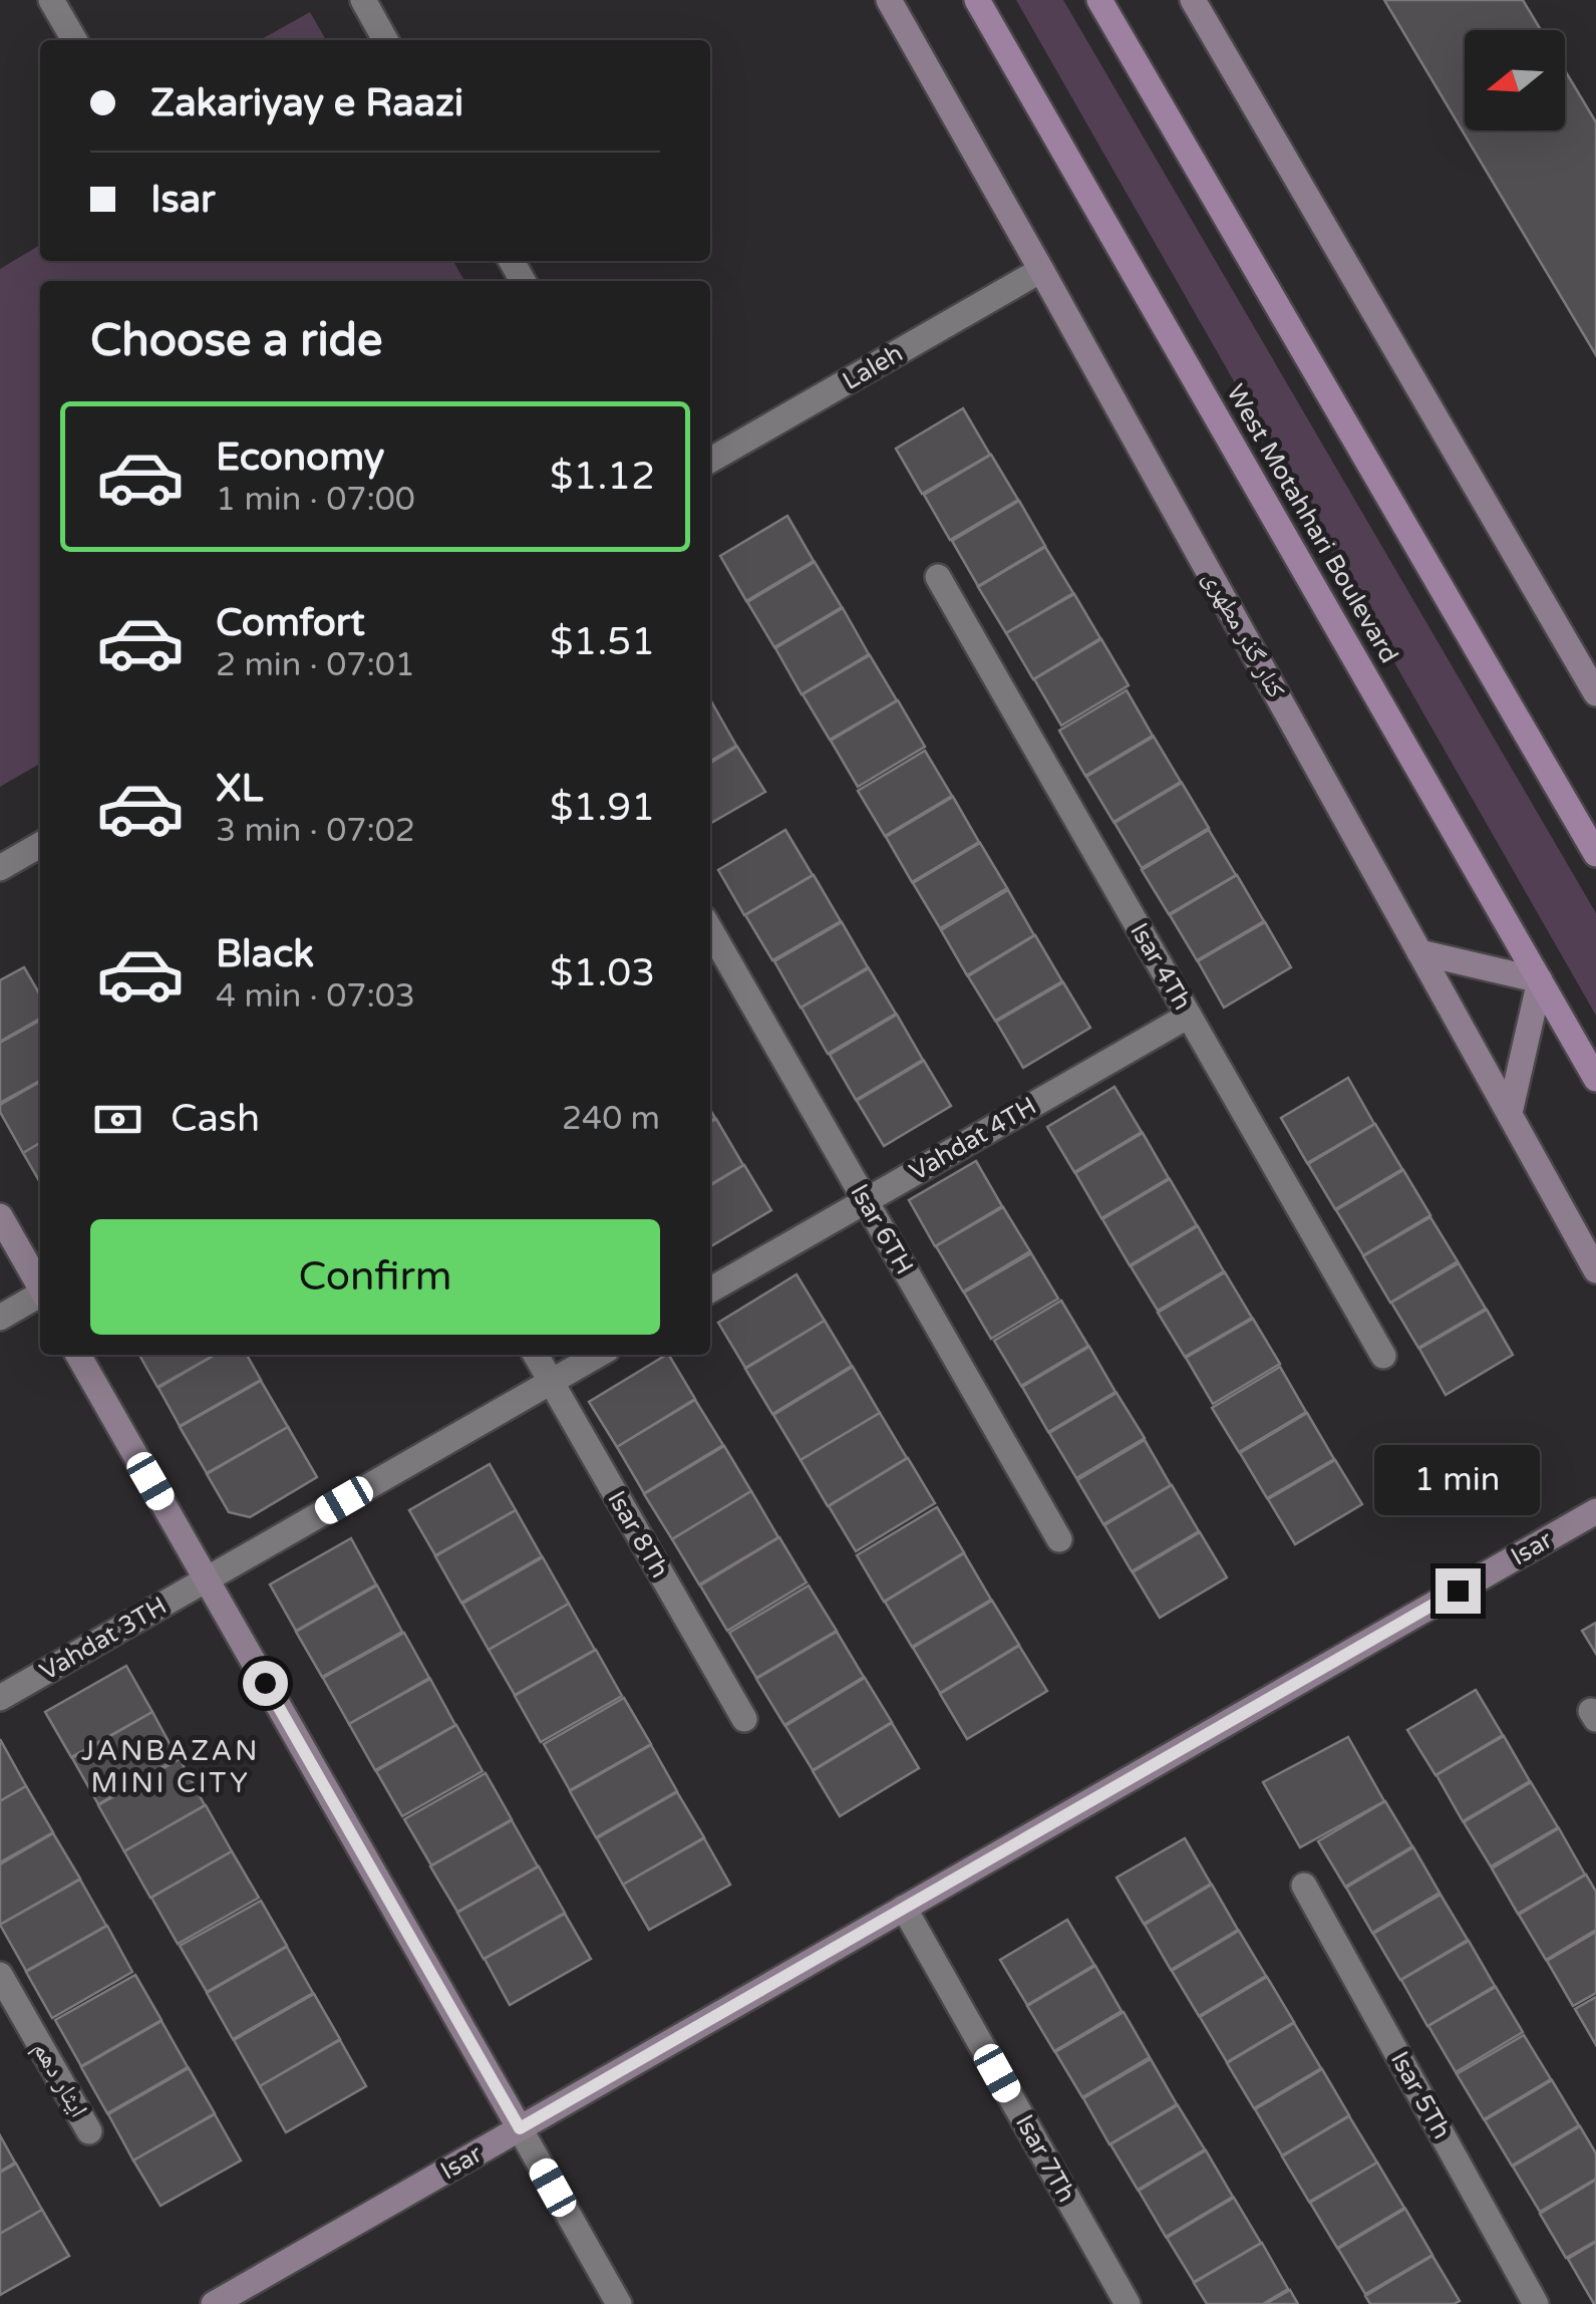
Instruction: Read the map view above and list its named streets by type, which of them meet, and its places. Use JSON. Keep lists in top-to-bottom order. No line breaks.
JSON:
{"streets":{"main road":["West Motahhari Boulevard"],"street":["Laleh","کنار گذر مطهری","Isar 4Th","Vahdat 4TH","Isar 6TH","Isar 8Th","Isar","Vahdat 3TH","ایثار دهم","Isar 5Th","Isar 7Th"]},"crossings":[["Laleh","کنار گذر مطهری"],["Isar 4Th","Vahdat 4TH"],["Vahdat 4TH","Isar 6TH"],["Isar","Isar 7Th"]],"districts":["JANBAZAN MINI CITY"],"north":"left","page":{"banner":["Zakariyay e Raazi","Isar"],"heading":"Choose a ride","list":[{"name":"Economy","note":"1 min · 07:00","value":"$1.12"},{"name":"Comfort","note":"2 min · 07:01","value":"$1.51"},{"name":"XL","note":"3 min · 07:02","value":"$1.91"},{"name":"Black","note":"4 min · 07:03","value":"$1.03"}],"pay":["Cash","240 m"],"buttons":"Confirm","bubble":"1 min"}}
